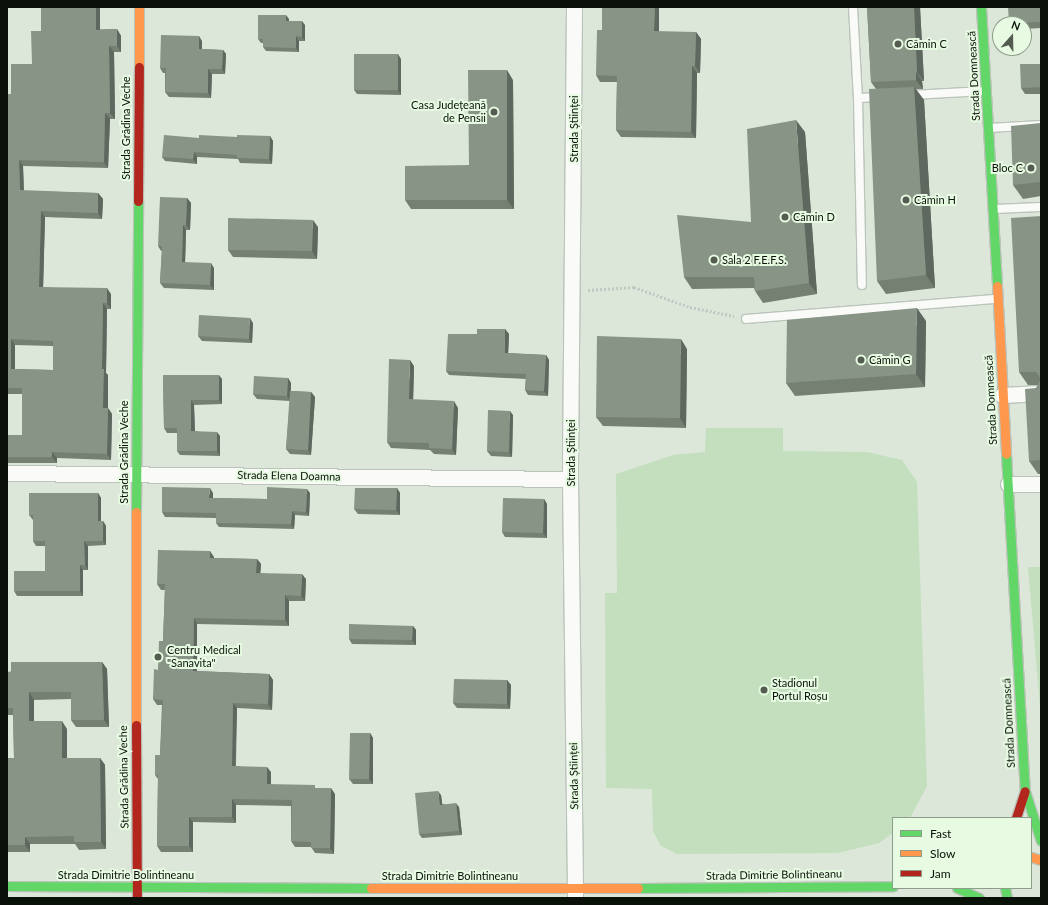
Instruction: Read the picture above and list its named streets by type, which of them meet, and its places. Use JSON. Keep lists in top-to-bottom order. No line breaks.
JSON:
{"streets":{"street":["Strada Domnească","Strada Grădina Veche","Strada Științei","Strada Elena Doamna","Strada Dimitrie Bolintineanu"]},"crossings":[["Strada Grădina Veche","Strada Elena Doamna"],["Strada Grădina Veche","Strada Dimitrie Bolintineanu"],["Strada Științei","Strada Elena Doamna"],["Strada Științei","Strada Dimitrie Bolintineanu"]],"places":["Cămin C","Casa Județeană de Pensii","Bloc C","Cămin H","Cămin D","Sala 2 F.E.F.S.","Cămin G","Centru Medical \"Sanavita\"","Stadionul Portul Roșu"],"legend":["Fast","Slow","Jam"],"north":"top"}
